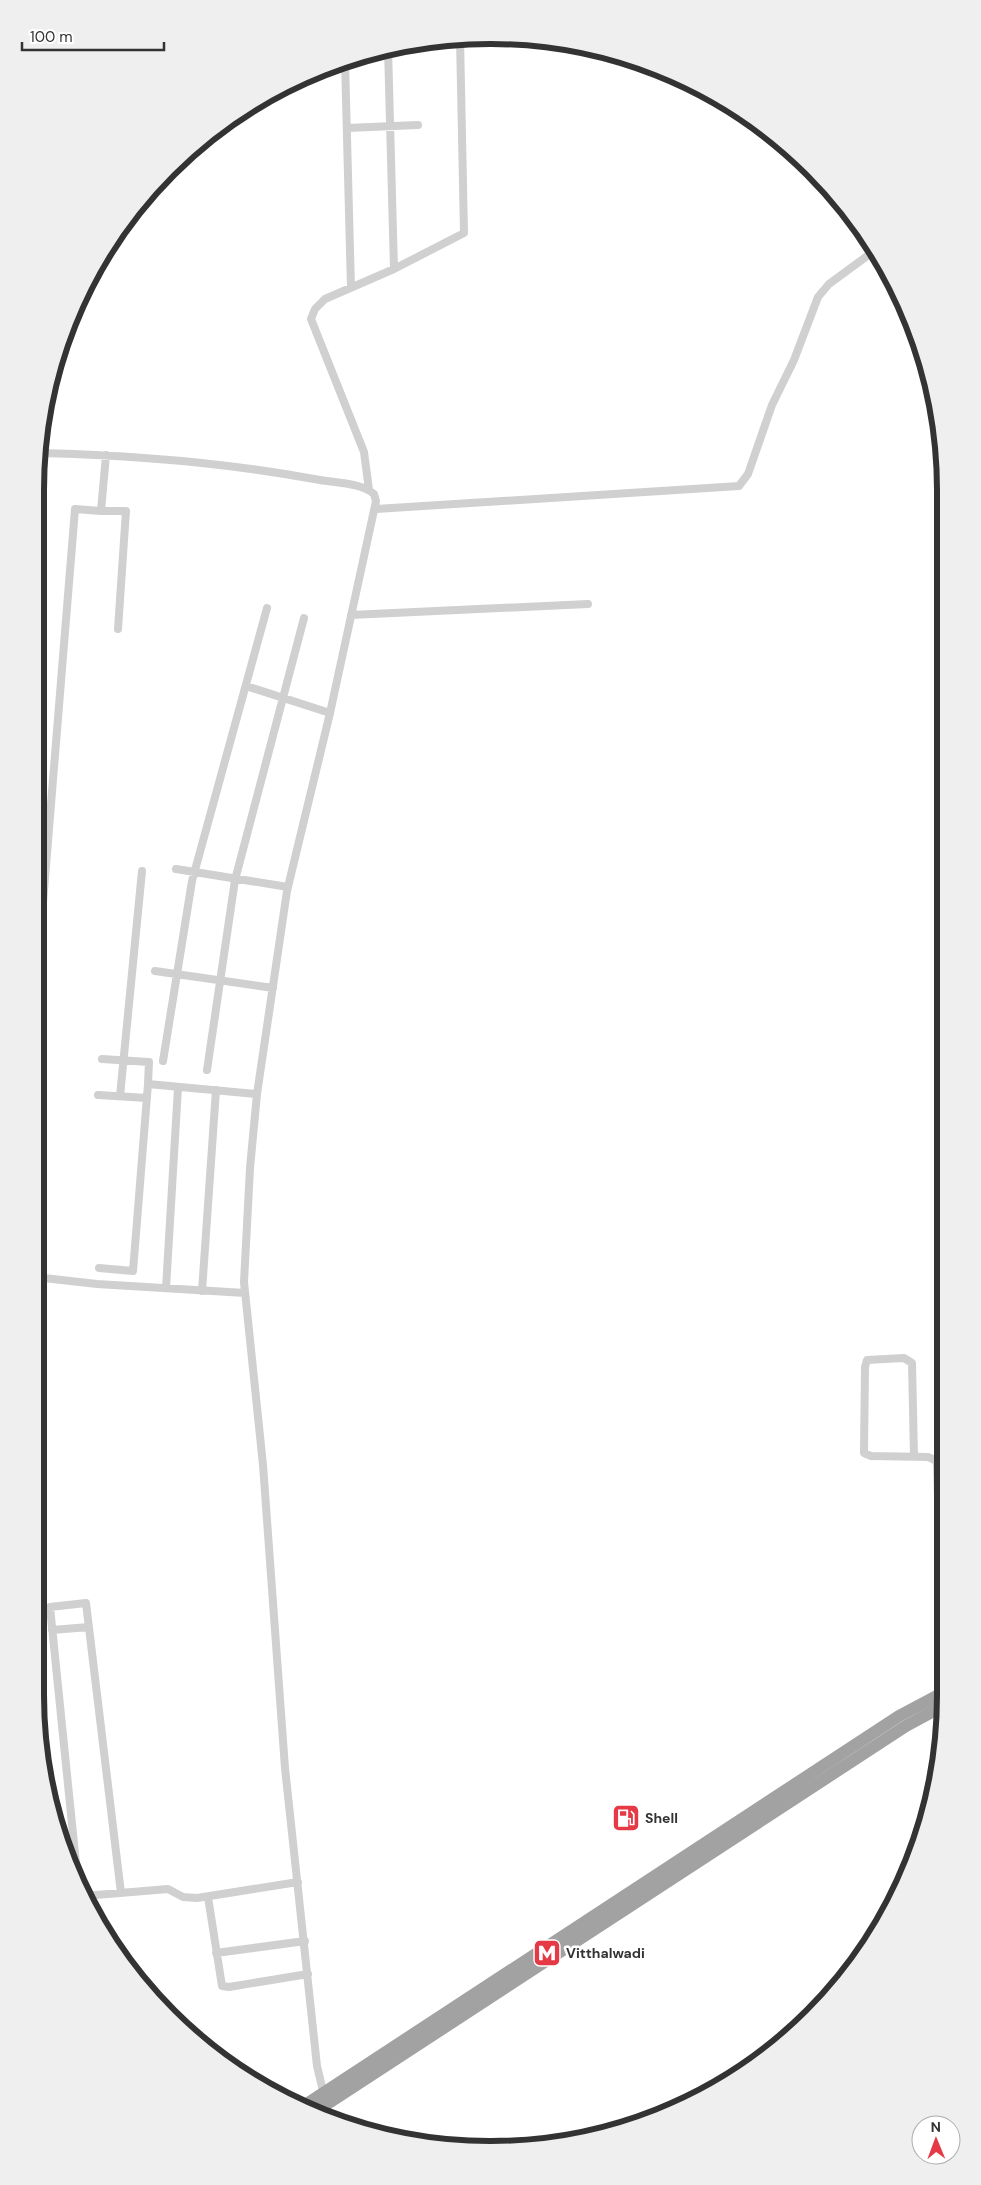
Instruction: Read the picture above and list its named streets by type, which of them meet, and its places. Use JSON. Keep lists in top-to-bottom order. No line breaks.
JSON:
{"places":{"fuel station":["Shell"],"metro station":["Vitthalwadi"]},"scale_bar":"100 m","north":"top"}
